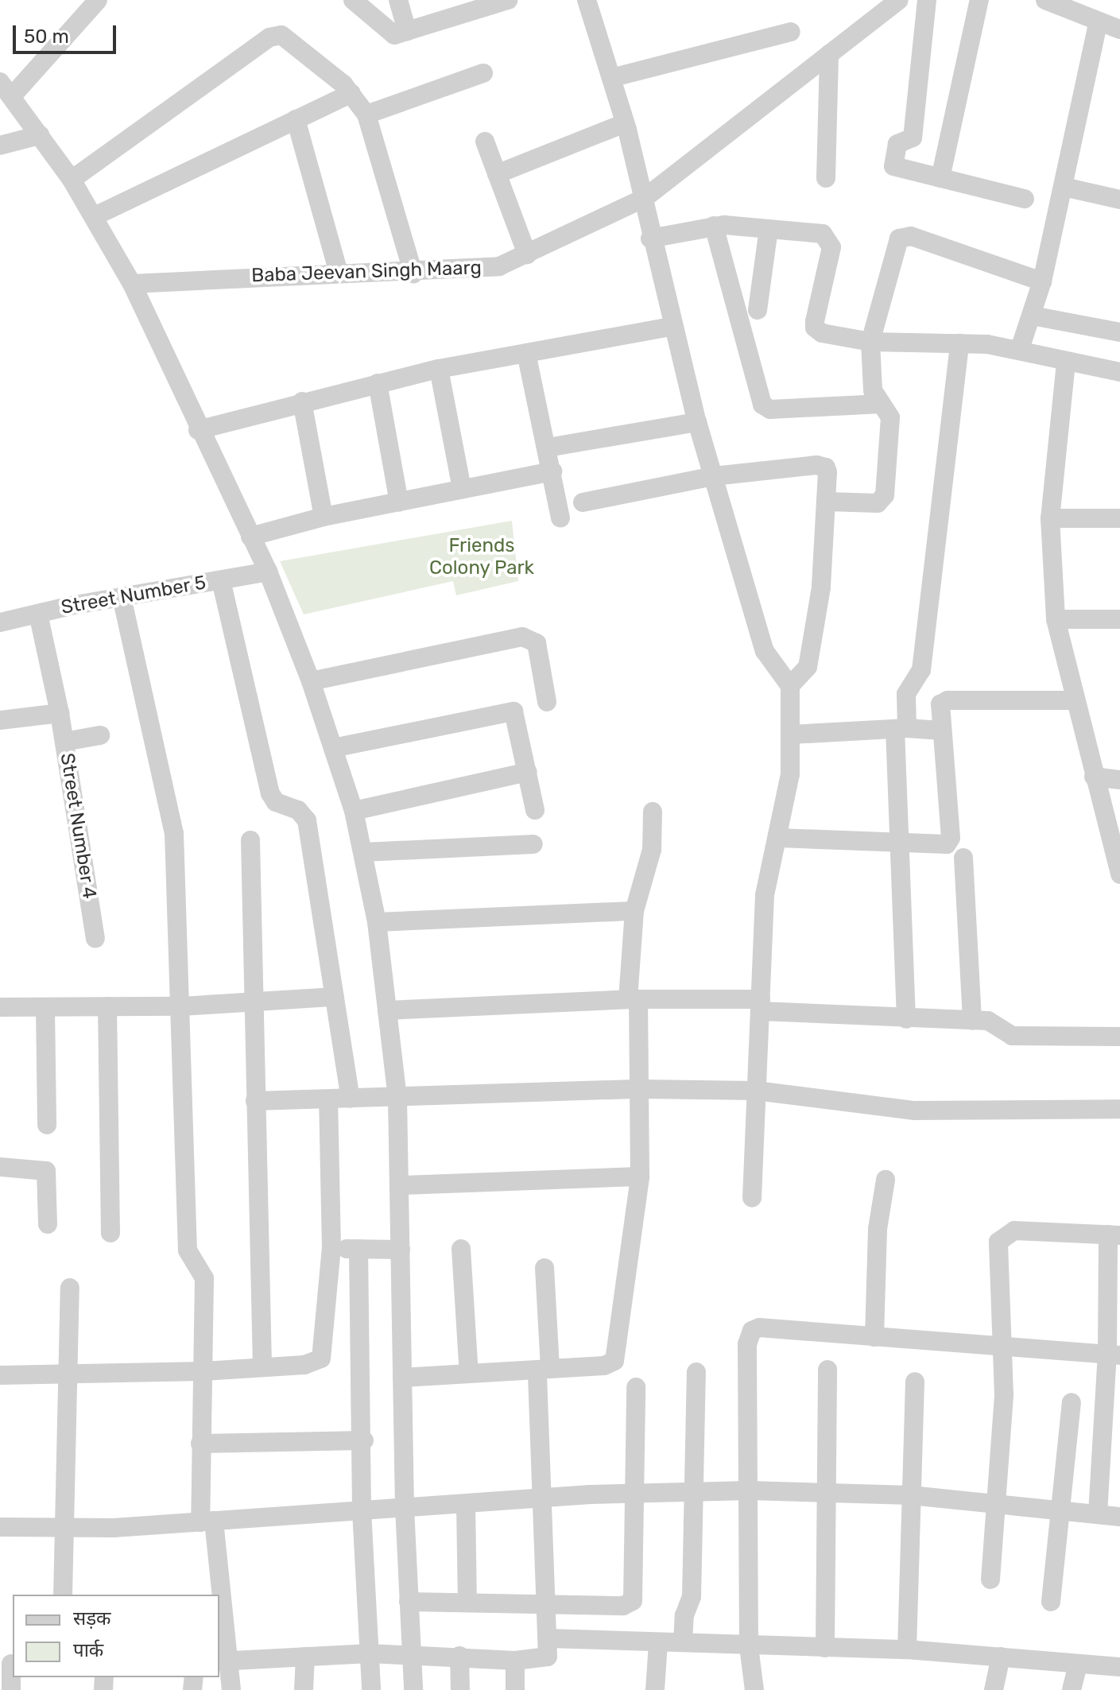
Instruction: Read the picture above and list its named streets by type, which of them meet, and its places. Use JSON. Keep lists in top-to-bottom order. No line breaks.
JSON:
{"streets":{"street":["Baba Jeevan Singh Maarg","Street Number 5","Street Number 4"]},"crossings":[["Street Number 5","Street Number 4"]],"parks":["Friends Colony Park"],"legend":["सड़क","पार्क"],"scale_bar":"50 m"}
